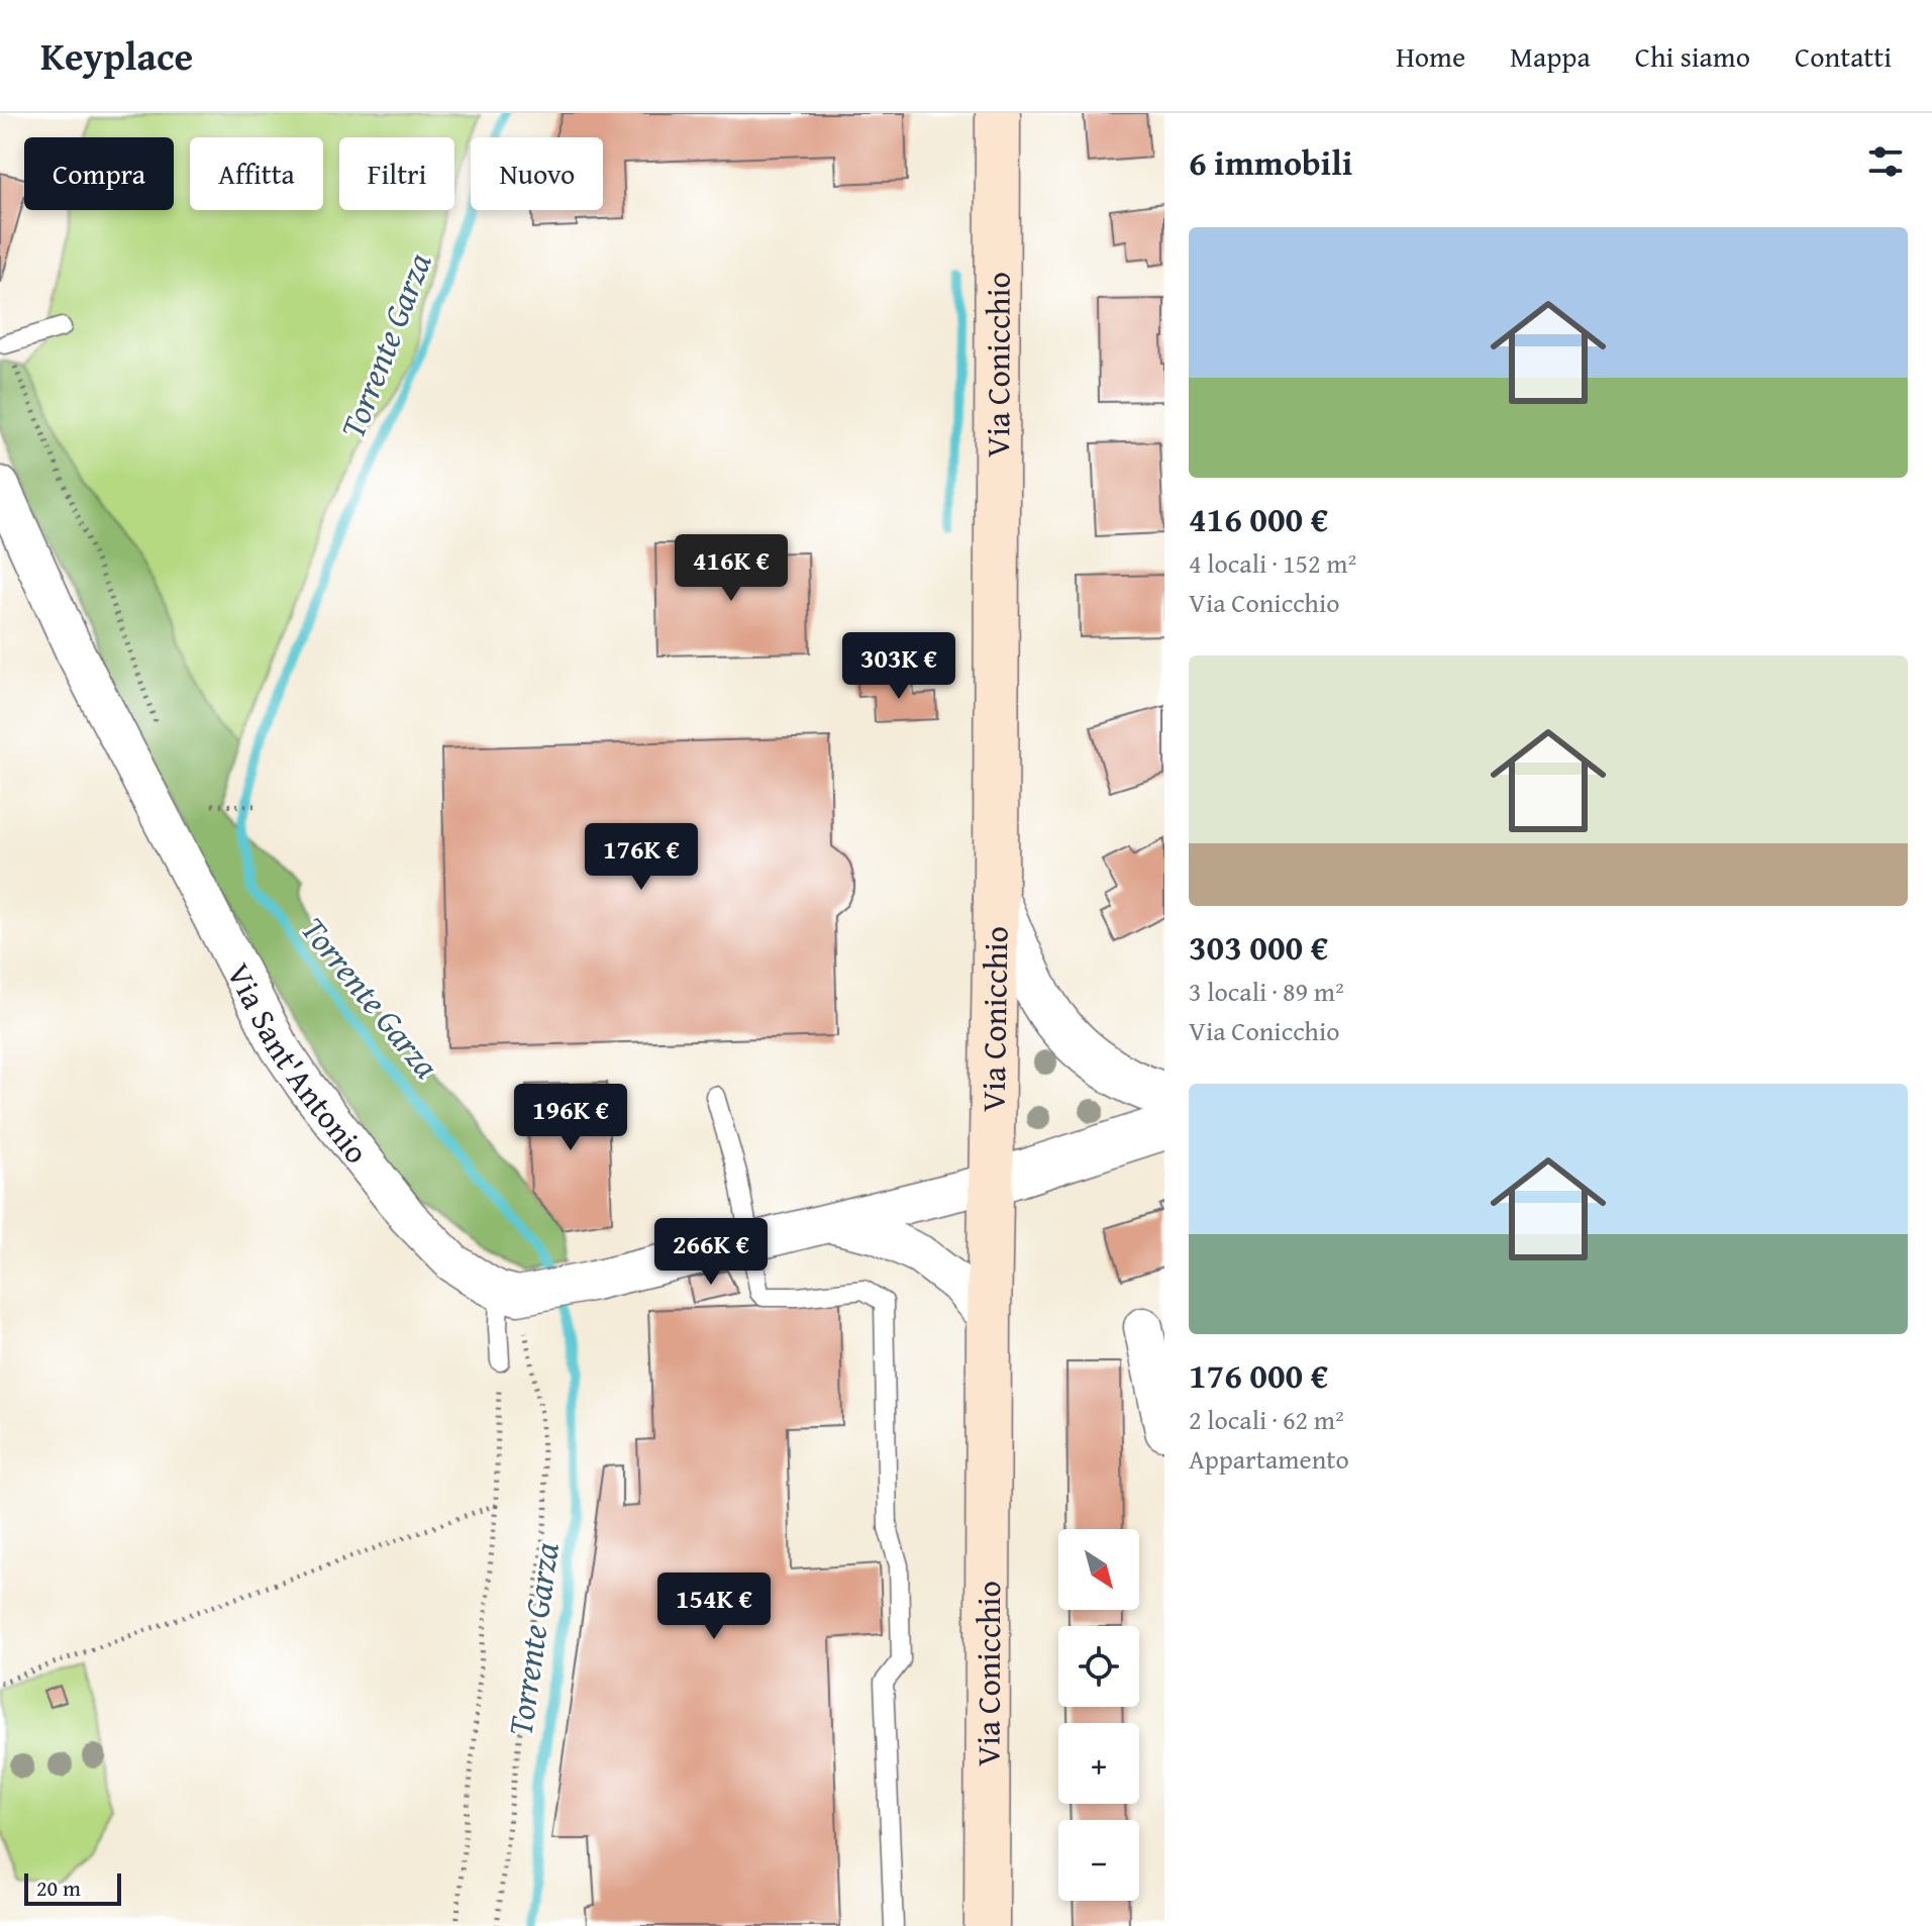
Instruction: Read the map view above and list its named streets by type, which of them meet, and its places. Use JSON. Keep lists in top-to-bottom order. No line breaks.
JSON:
{"streets":{"main road":["Via Conicchio"],"street":["Via Sant'Antonio"]},"water":["Torrente Garza"],"scale_bar":"20 m","north":"bottom right","page":{"header":"Keyplace","nav":["Home","Mappa","Chi siamo","Contatti"],"heading":"6 immobili","chip":["Compra","Affitta","Filtri","Nuovo"],"list":[{"name":"416 000 €","note":"4 locali · 152 m² · Via Conicchio"},{"name":"303 000 €","note":"3 locali · 89 m² · Via Conicchio"},{"name":"176 000 €","note":"2 locali · 62 m² · Appartamento"}],"price":["416K €","303K €","176K €","196K €","266K €","154K €"],"map_buttons":["+","−"],"scale":"20 m"}}
